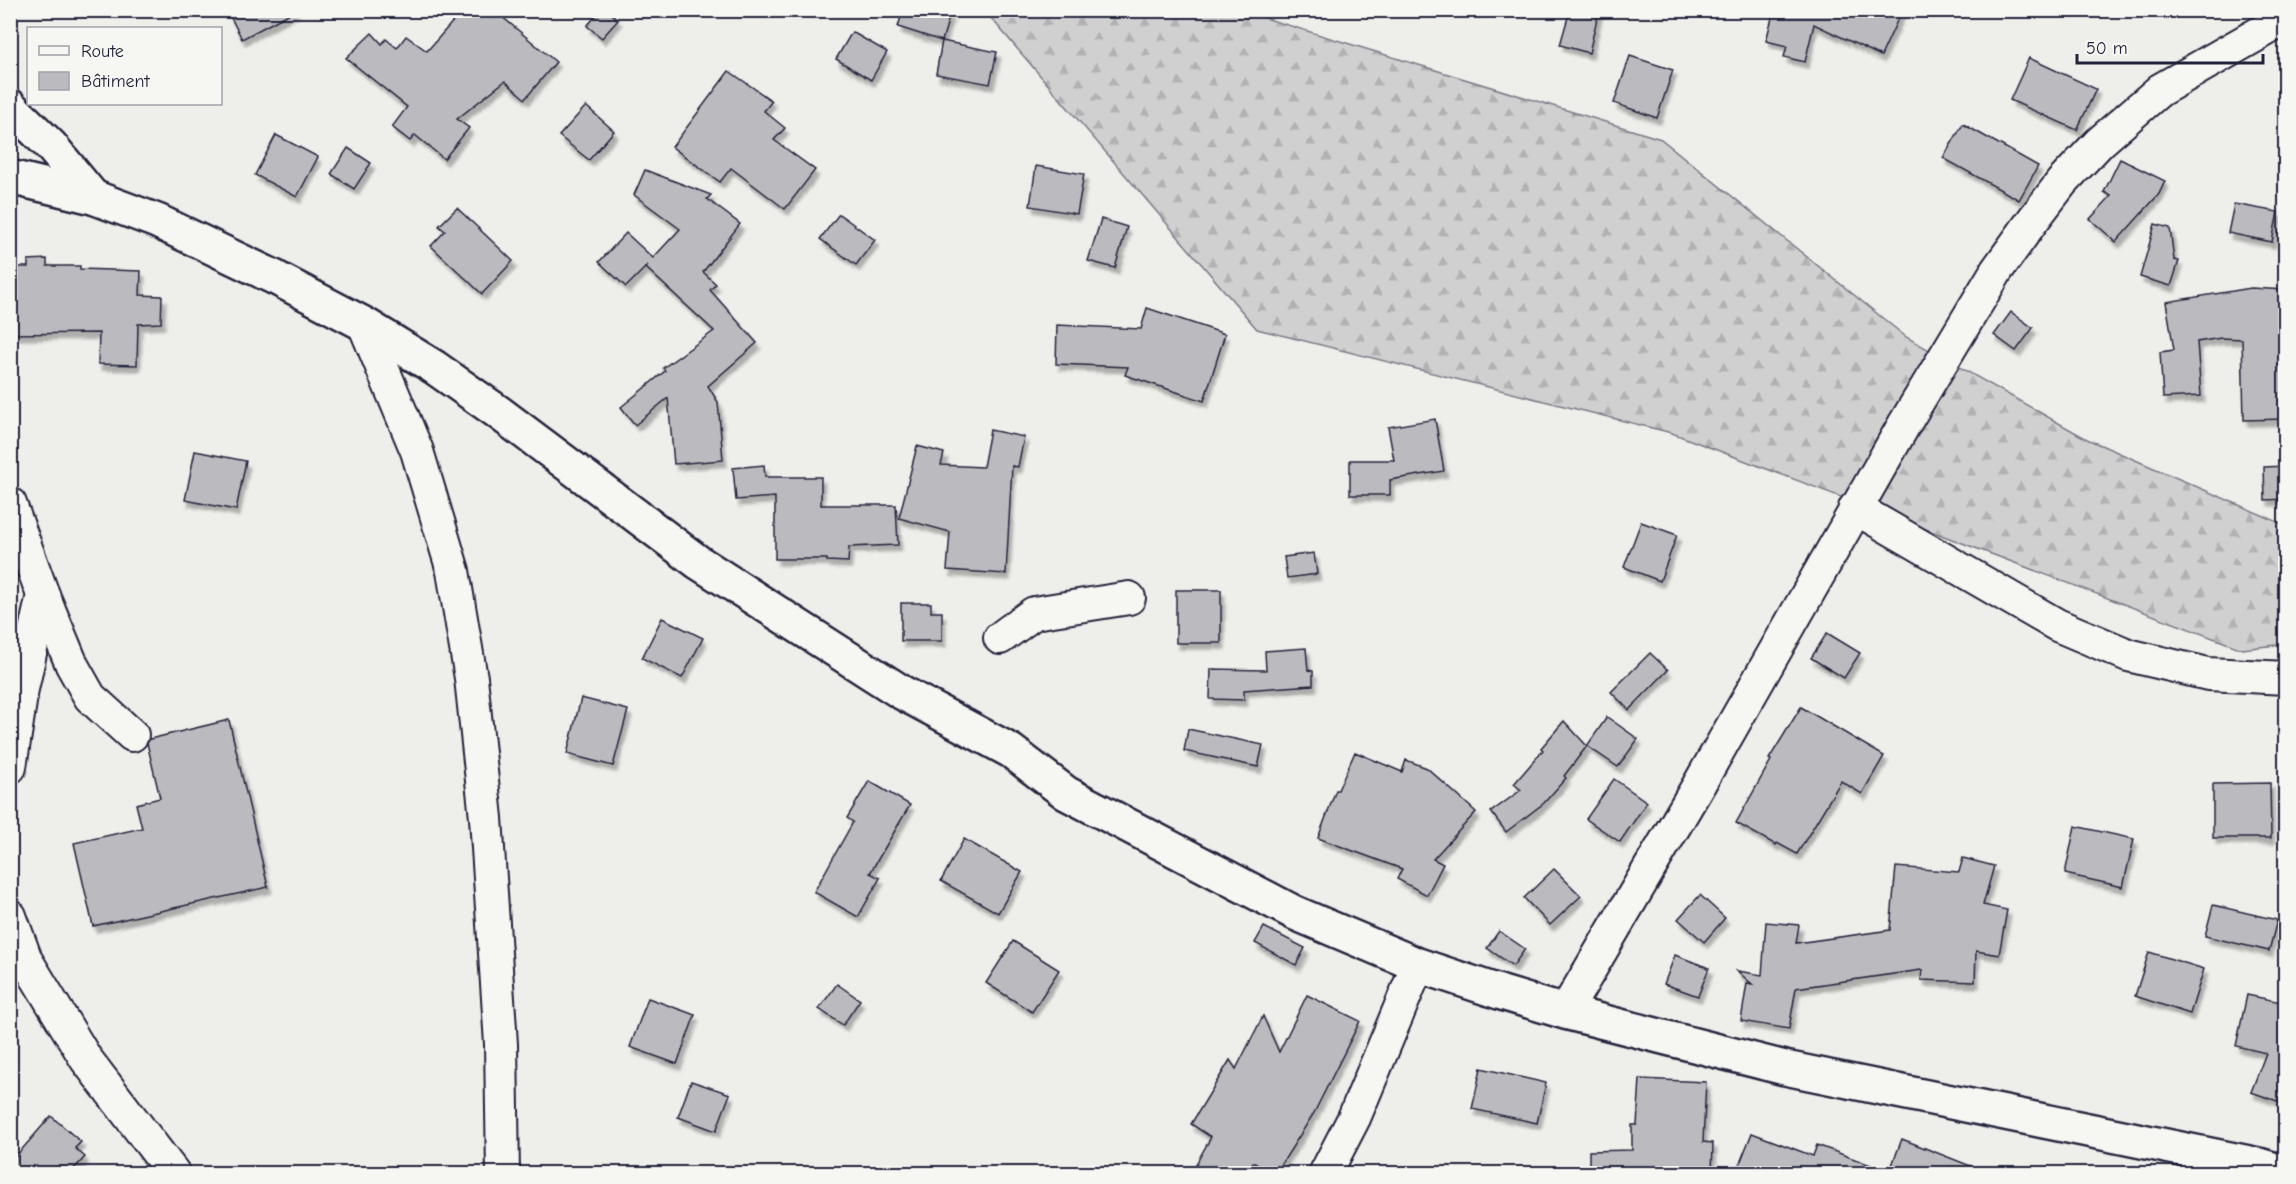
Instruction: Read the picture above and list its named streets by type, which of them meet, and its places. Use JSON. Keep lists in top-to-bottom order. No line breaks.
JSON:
{"legend":["Route","Bâtiment"],"scale_bar":"50 m"}
